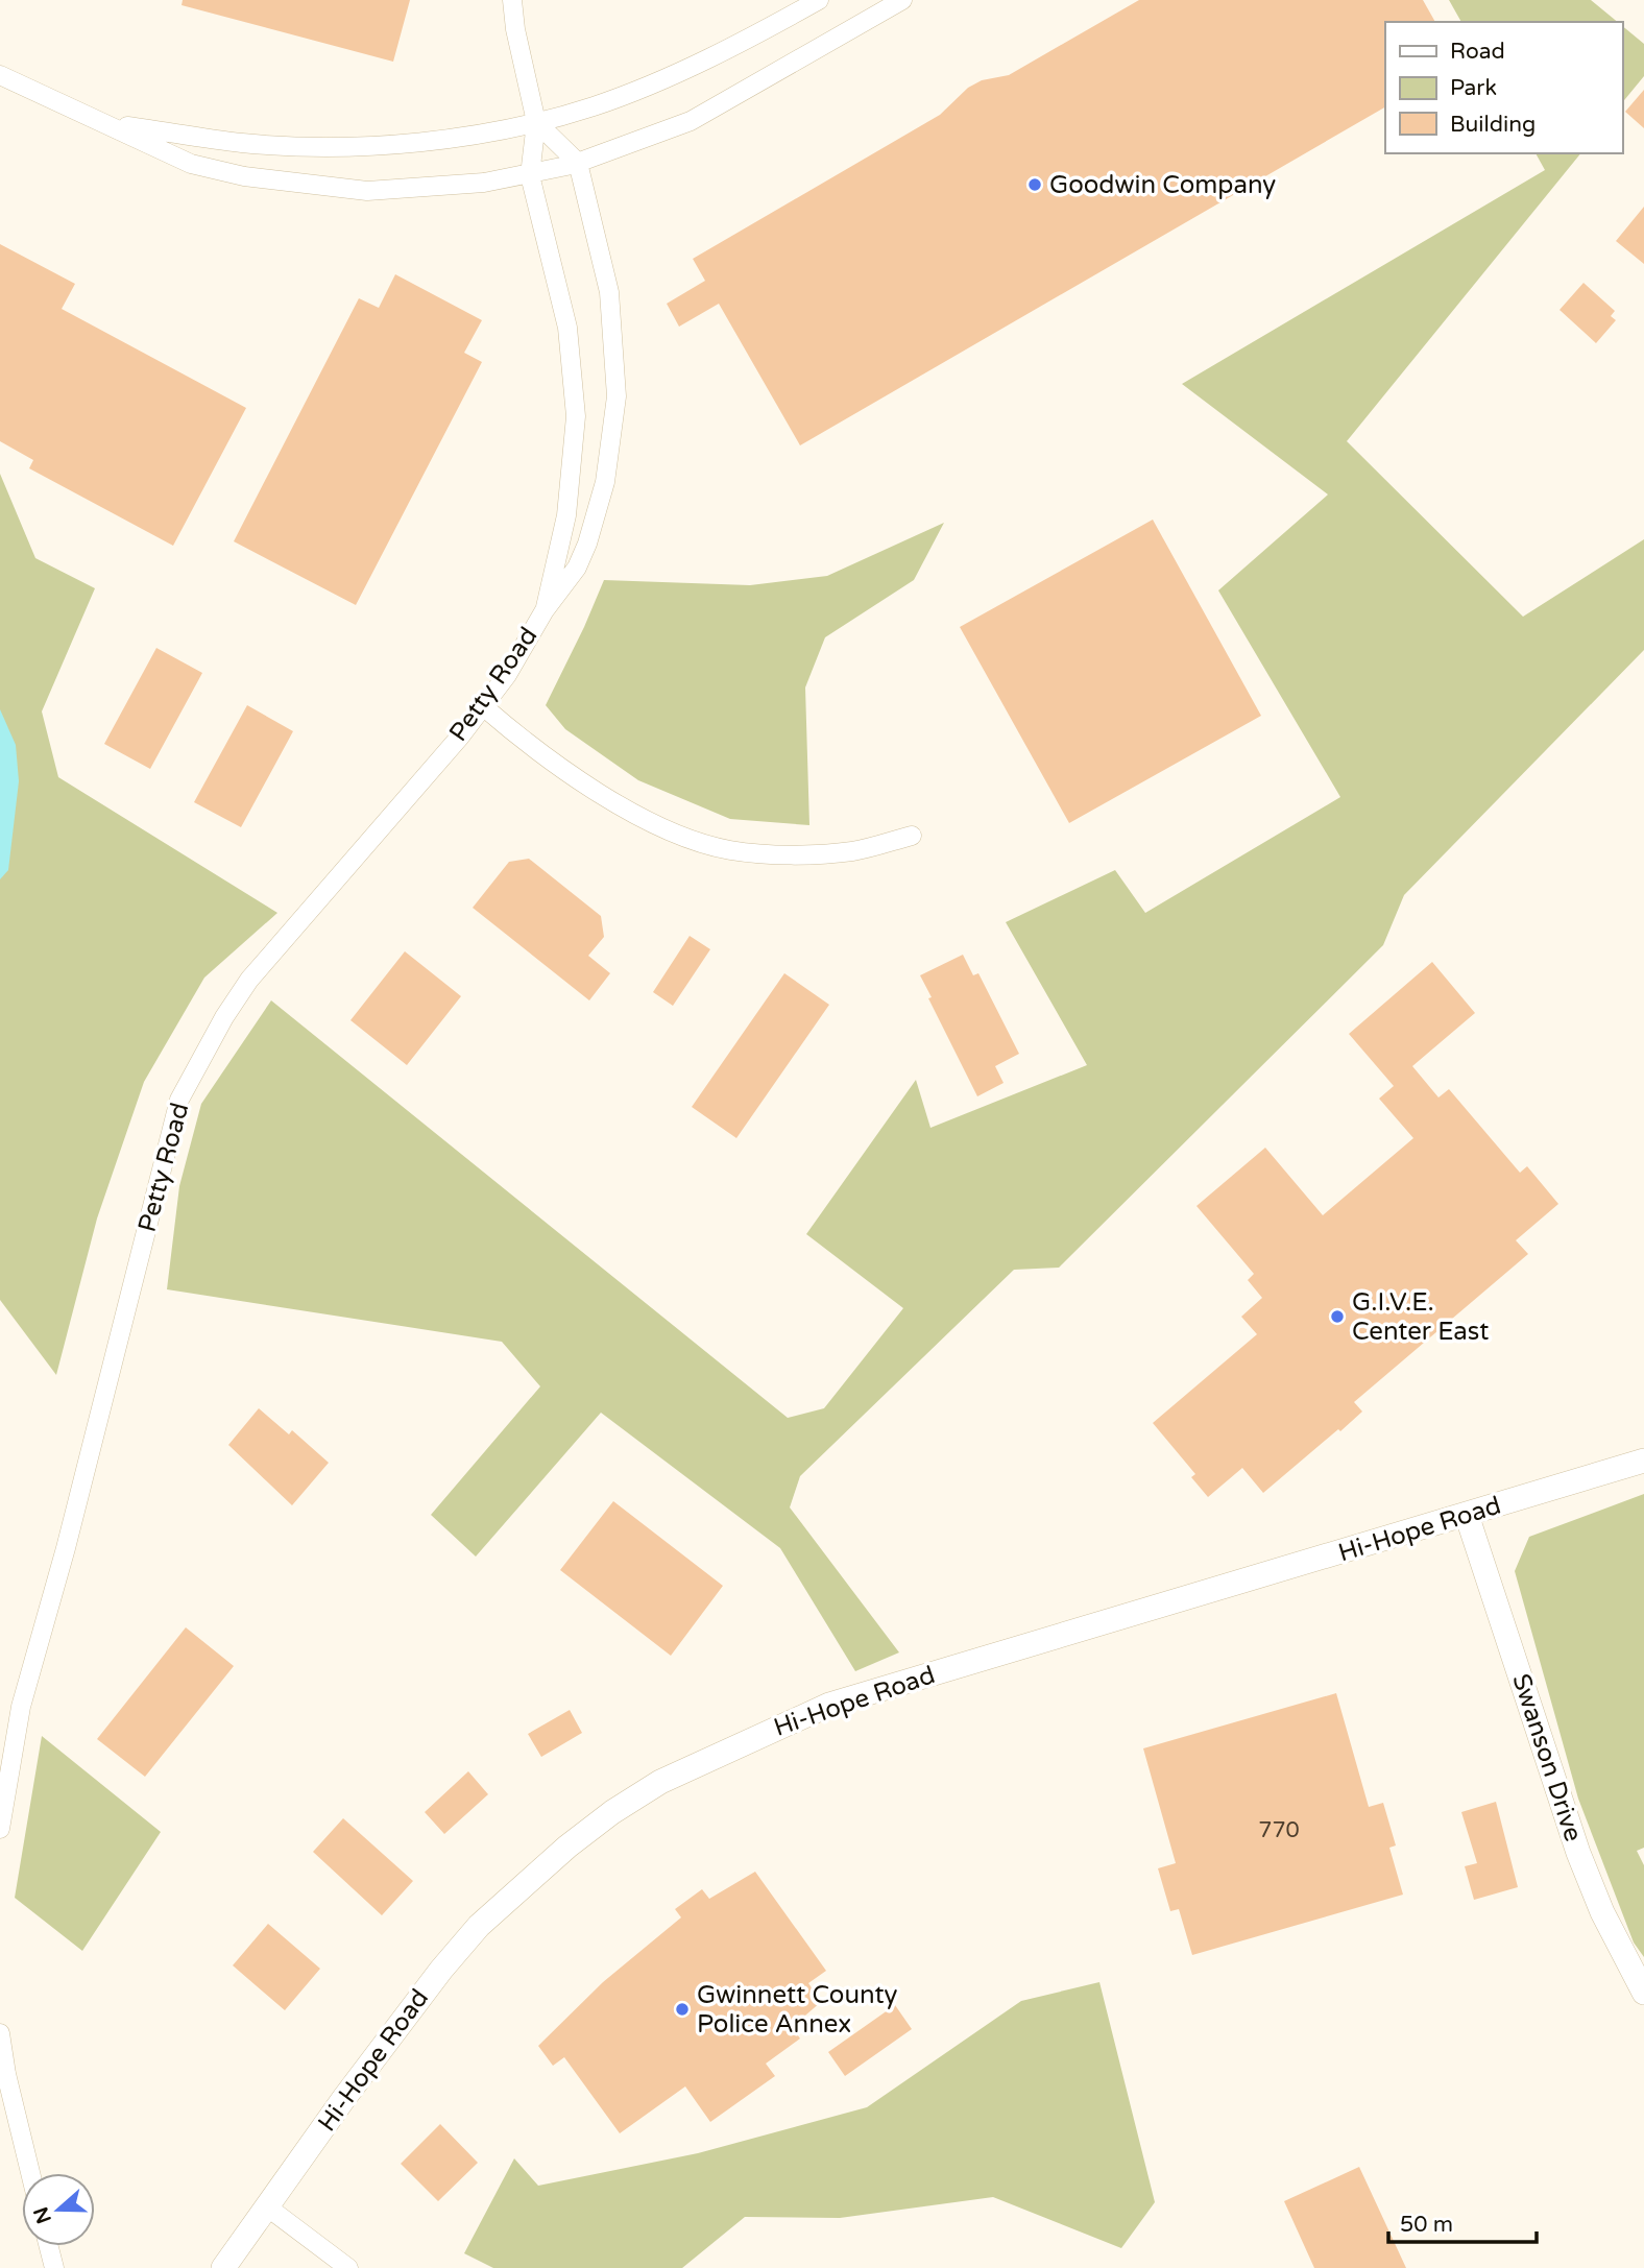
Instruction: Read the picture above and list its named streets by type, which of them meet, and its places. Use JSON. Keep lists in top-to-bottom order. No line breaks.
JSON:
{"streets":{"street":["Petty Road","Hi-Hope Road","Swanson Drive"]},"crossings":[["Hi-Hope Road","Swanson Drive"]],"places":["Goodwin Company","G.I.V.E. Center East","Gwinnett County Police Annex"],"house_numbers":["770"],"legend":["Road","Park","Building"],"scale_bar":"50 m","north":"left"}
